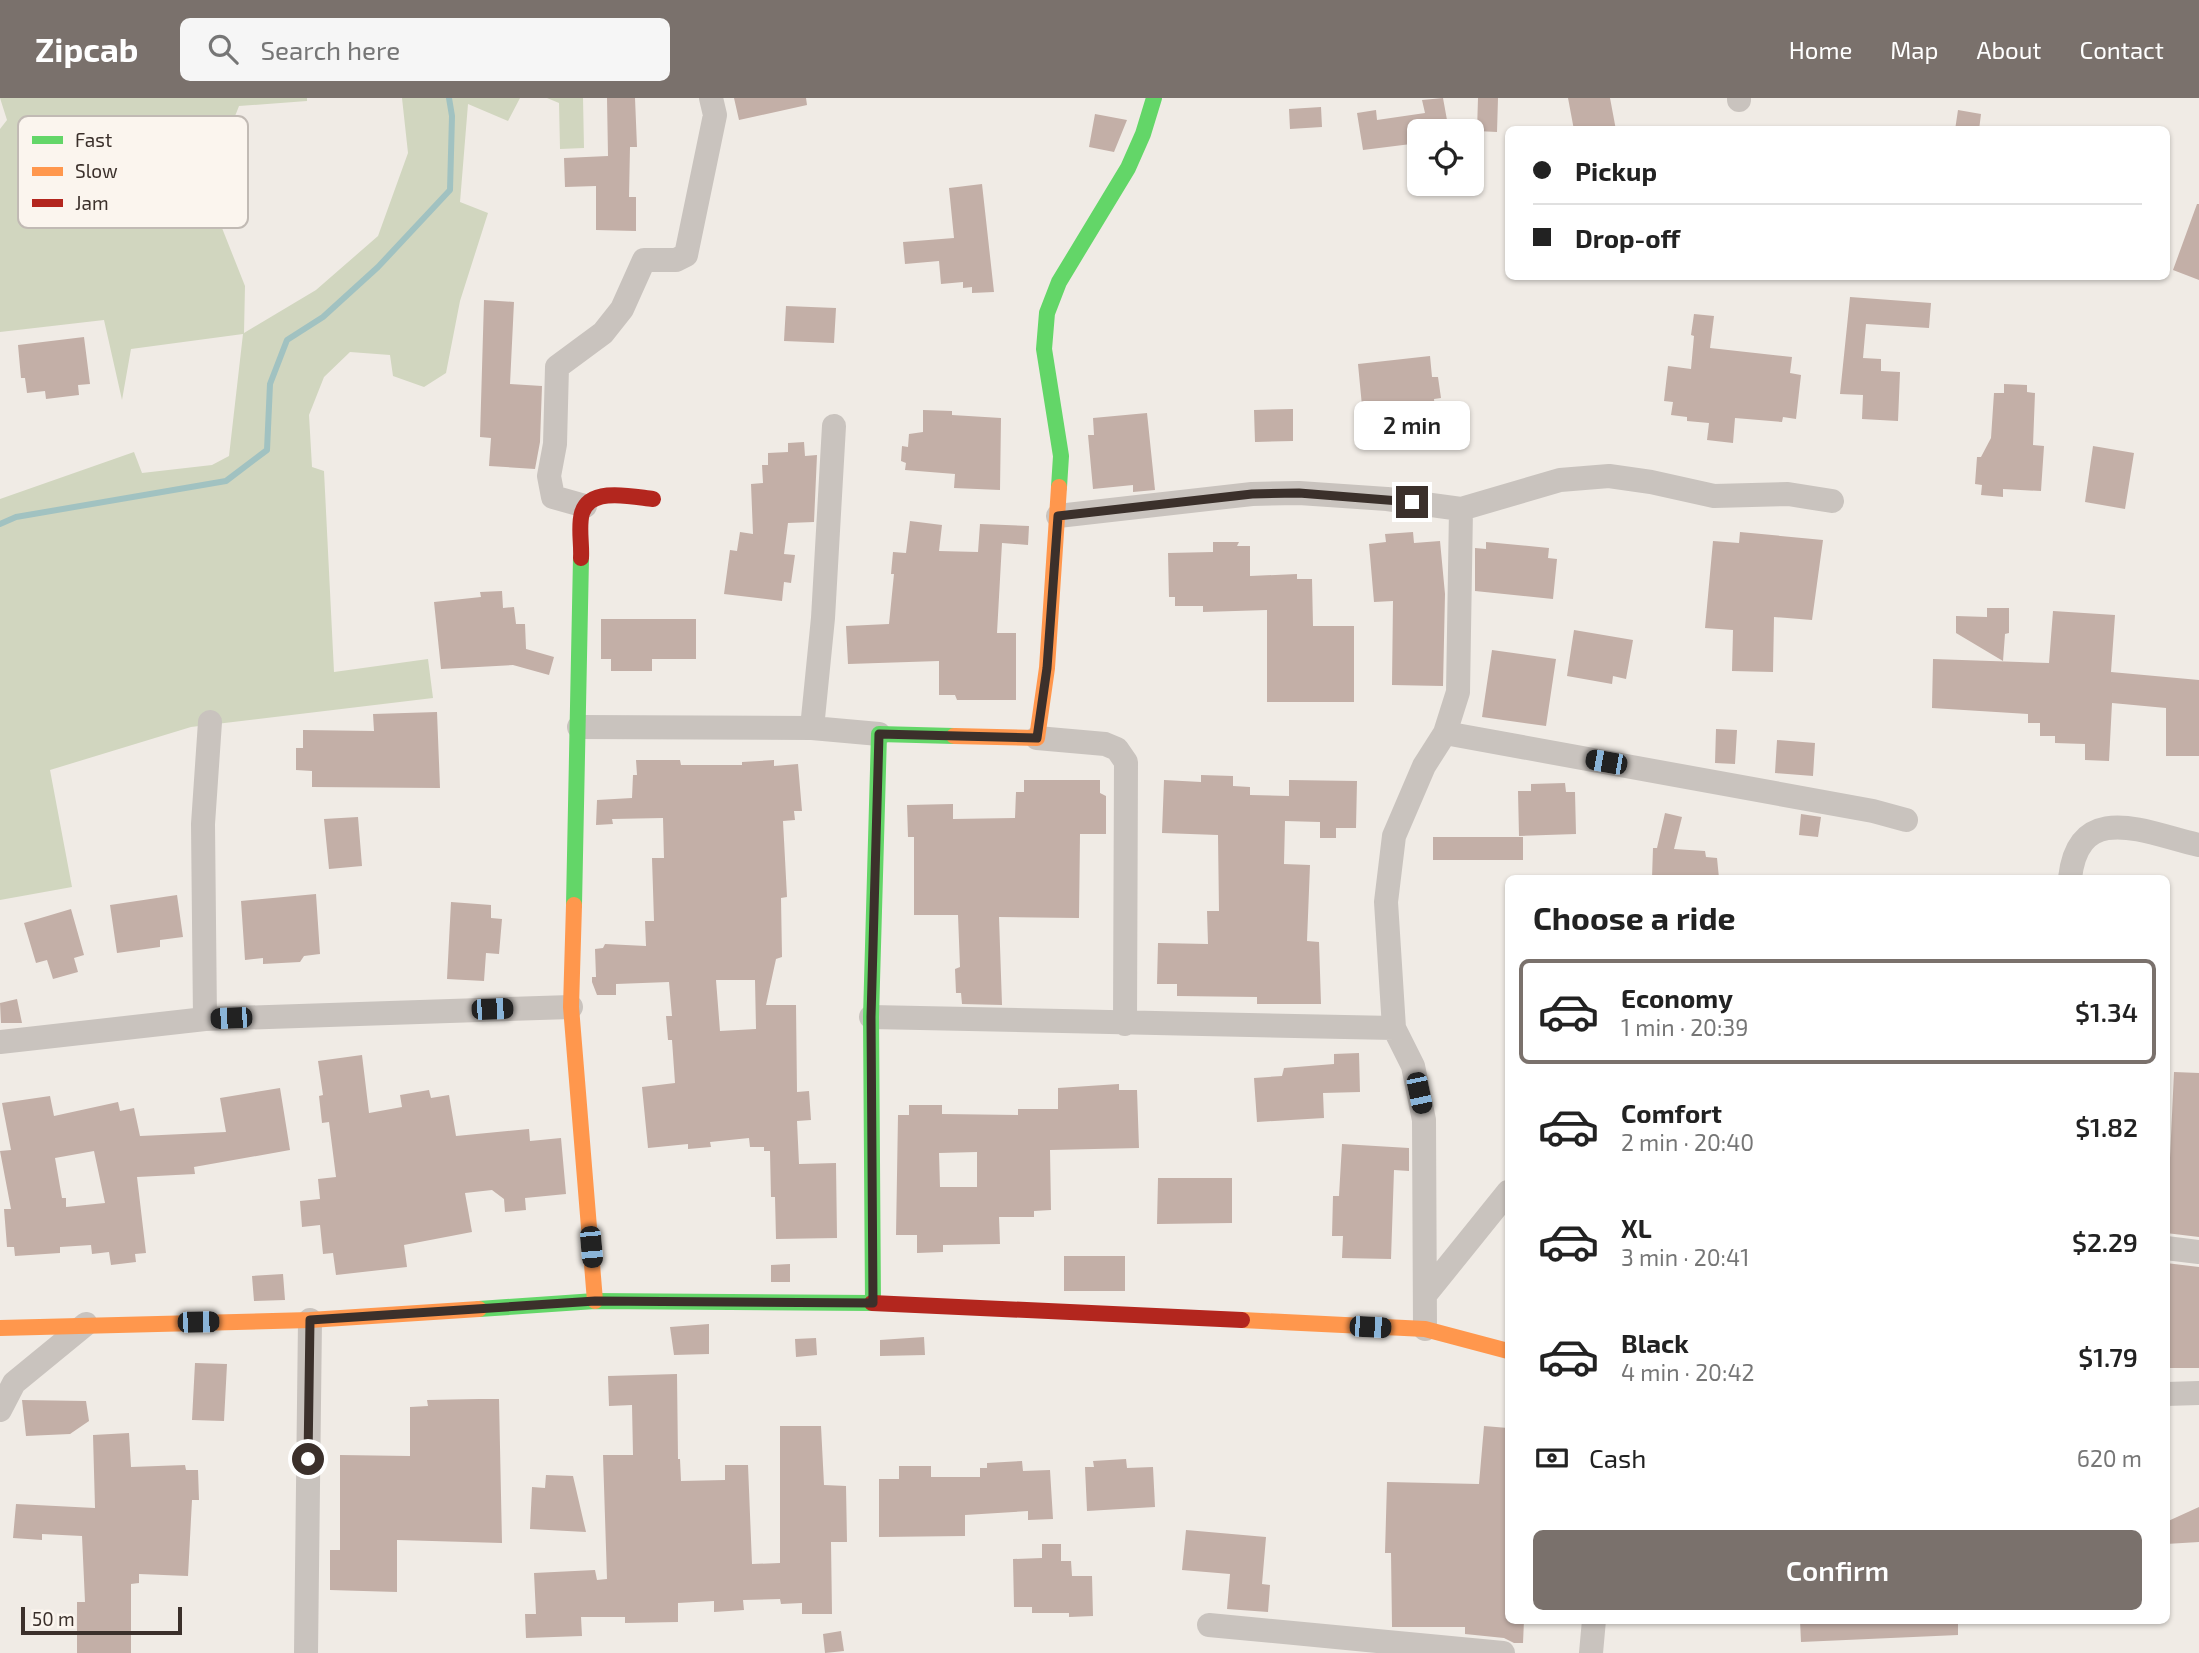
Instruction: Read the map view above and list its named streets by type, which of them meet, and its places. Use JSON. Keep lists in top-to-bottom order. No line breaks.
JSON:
{"legend":["Fast","Slow","Jam"],"scale_bar":"50 m","page":{"header":"Zipcab","search":"Search here","nav":["Home","Map","About","Contact"],"banner":["Pickup","Drop-off"],"bubble":"2 min","heading":"Choose a ride","list":[{"name":"Economy","note":"1 min · 20:39","value":"$1.34"},{"name":"Comfort","note":"2 min · 20:40","value":"$1.82"},{"name":"XL","note":"3 min · 20:41","value":"$2.29"},{"name":"Black","note":"4 min · 20:42","value":"$1.79"}],"pay":["Cash","620 m"],"buttons":"Confirm","scale":"50 m"}}
